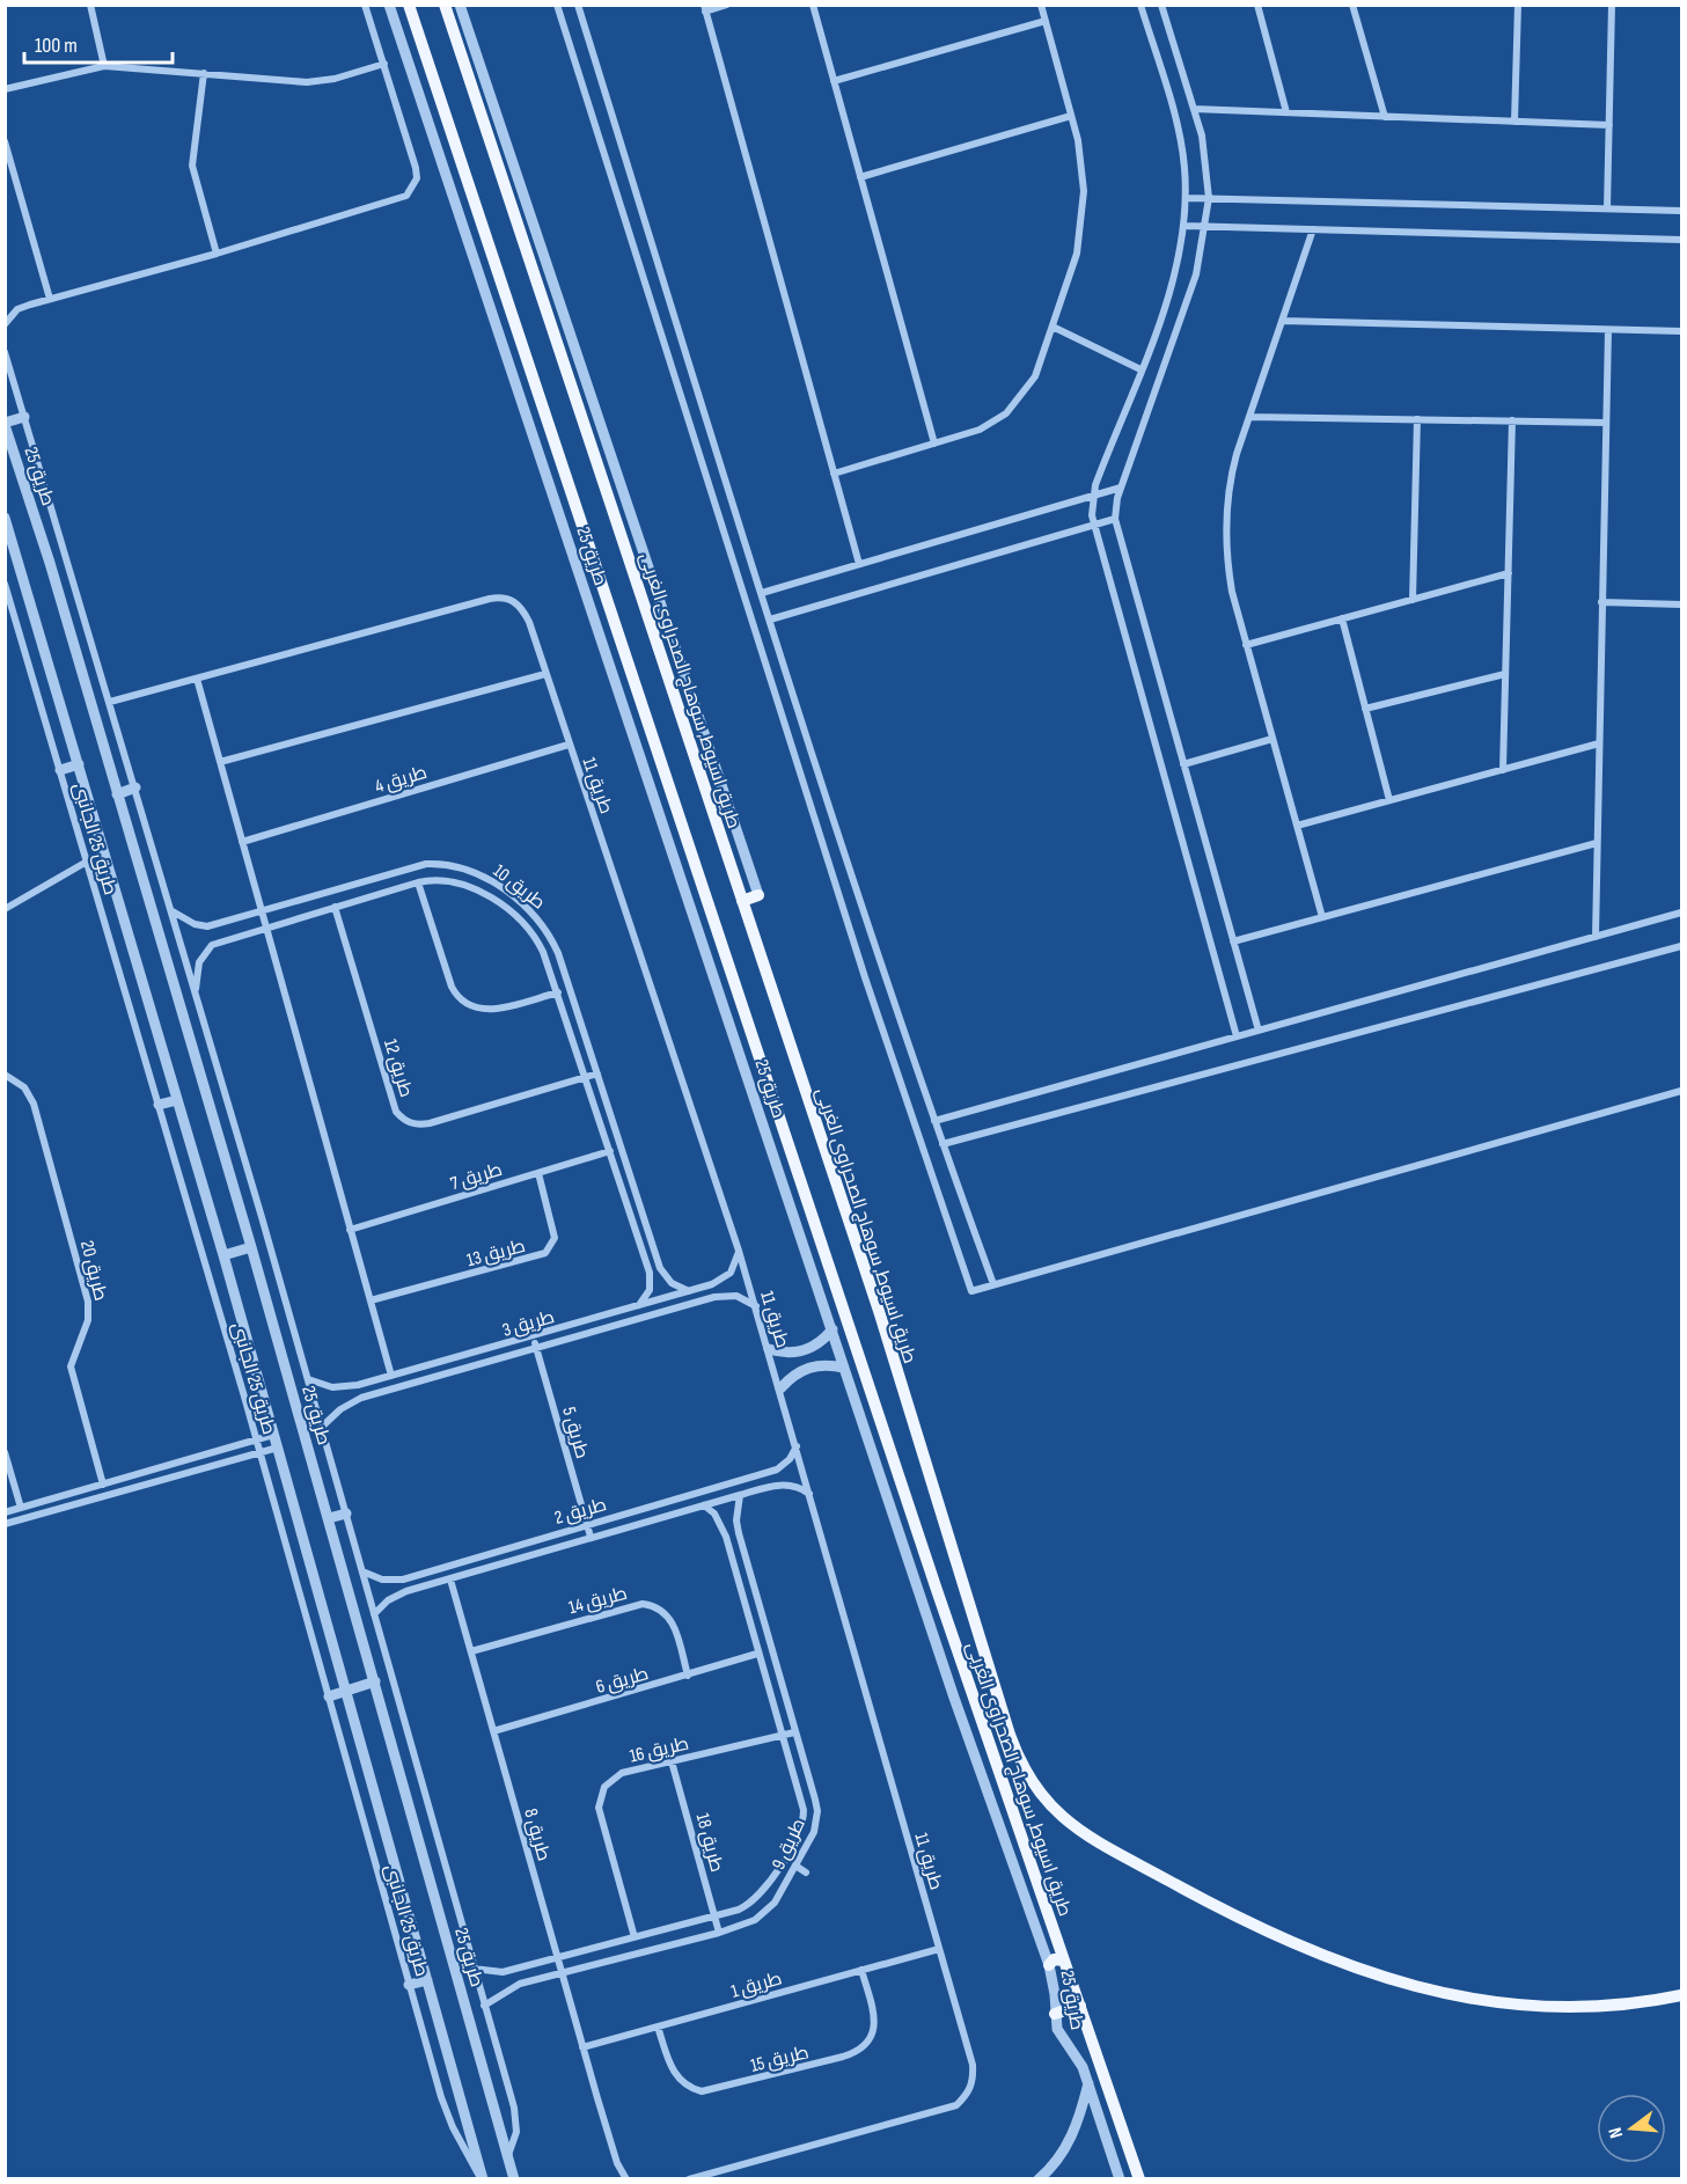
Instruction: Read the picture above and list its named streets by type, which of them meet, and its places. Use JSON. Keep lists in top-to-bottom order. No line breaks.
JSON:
{"streets":{"main road":["طريق اسيوط, سوهاج الصحراوى الغربى"],"street":["طريق 25","طريق 4","طريق 11","طريق 25 الجانبى","طريق 10","طريق 12","طريق 7","طريق 13","طريق 20","طريق 3","طريق 5","طريق 2","طريق 14","طريق 6","طريق 16","طريق 8","طريق 18","طريق 9","طريق 1","طريق 15"]},"crossings":[["طريق 4","طريق 11"],["طريق 11","طريق 3"],["طريق 11","طريق 2"],["طريق 11","طريق 1"],["طريق 10","طريق 12"],["طريق 10","طريق 7"],["طريق 10","طريق 3"],["طريق 7","طريق 13"],["طريق 3","طريق 5"],["طريق 5","طريق 2"],["طريق 2","طريق 8"],["طريق 2","طريق 9"],["طريق 14","طريق 6"],["طريق 14","طريق 8"],["طريق 6","طريق 8"],["طريق 6","طريق 9"],["طريق 16","طريق 18"],["طريق 16","طريق 9"],["طريق 8","طريق 9"],["طريق 8","طريق 1"],["طريق 18","طريق 9"],["طريق 1","طريق 15"]],"scale_bar":"100 m","north":"left"}
